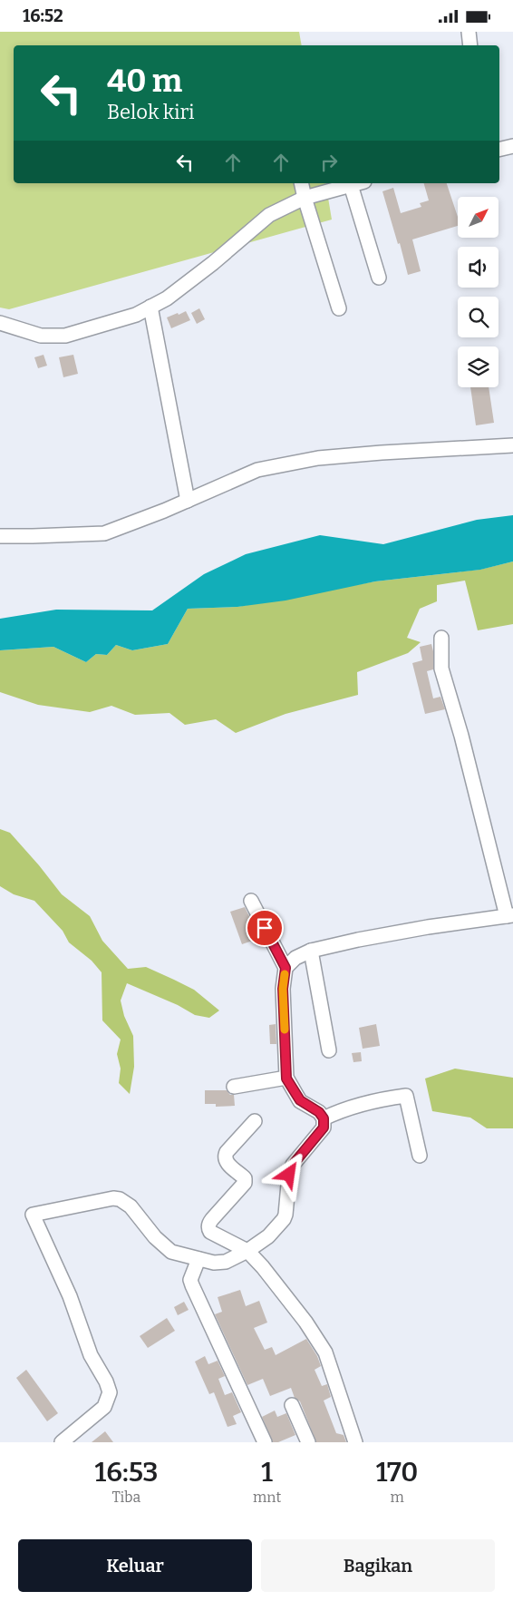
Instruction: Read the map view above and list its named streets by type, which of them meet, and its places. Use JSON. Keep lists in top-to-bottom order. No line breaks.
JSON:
{"north":"top right","page":{"status":"16:52","turn":["40 m","Belok kiri"],"eta":["16:53","Tiba","1","mnt","170","m"],"buttons":["Keluar","Bagikan"]}}
